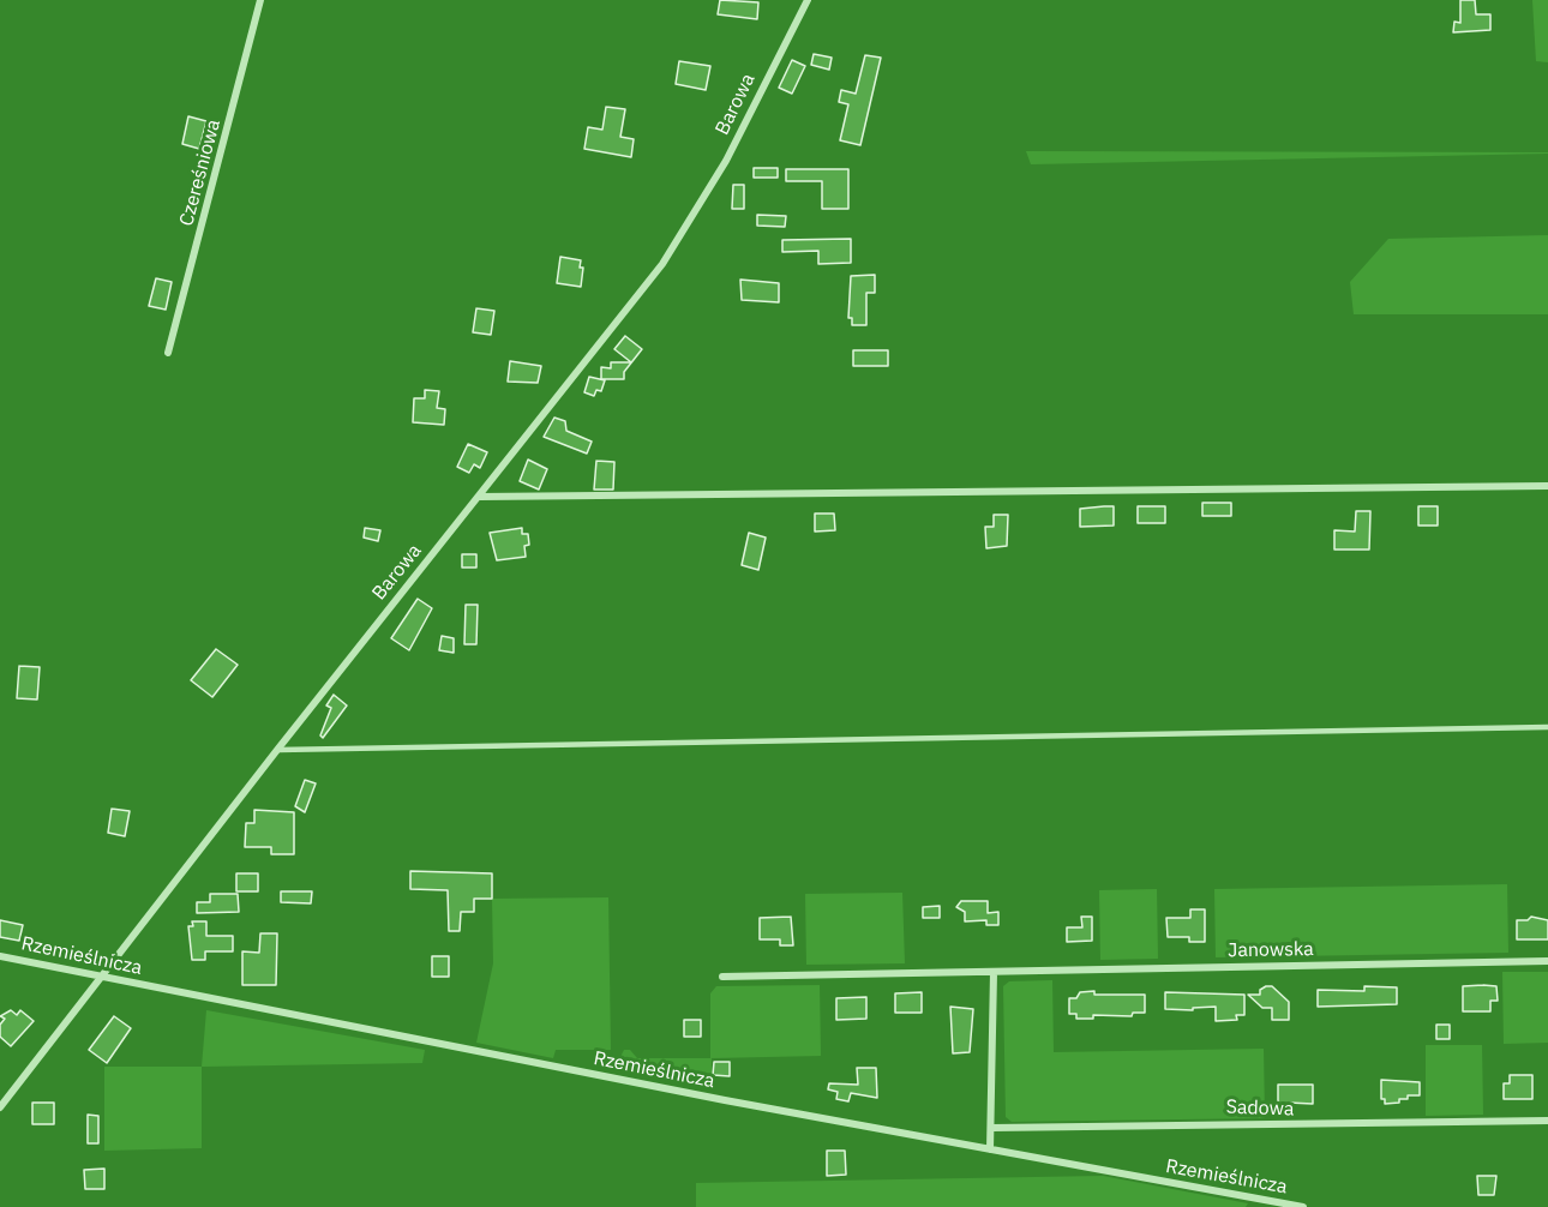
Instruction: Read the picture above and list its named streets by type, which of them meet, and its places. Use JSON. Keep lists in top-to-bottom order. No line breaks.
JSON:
{"streets":{"street":["Barowa","Czereśniowa","Janowska","Rzemieślnicza","Sadowa"]},"crossings":[["Barowa","Rzemieślnicza"]]}
